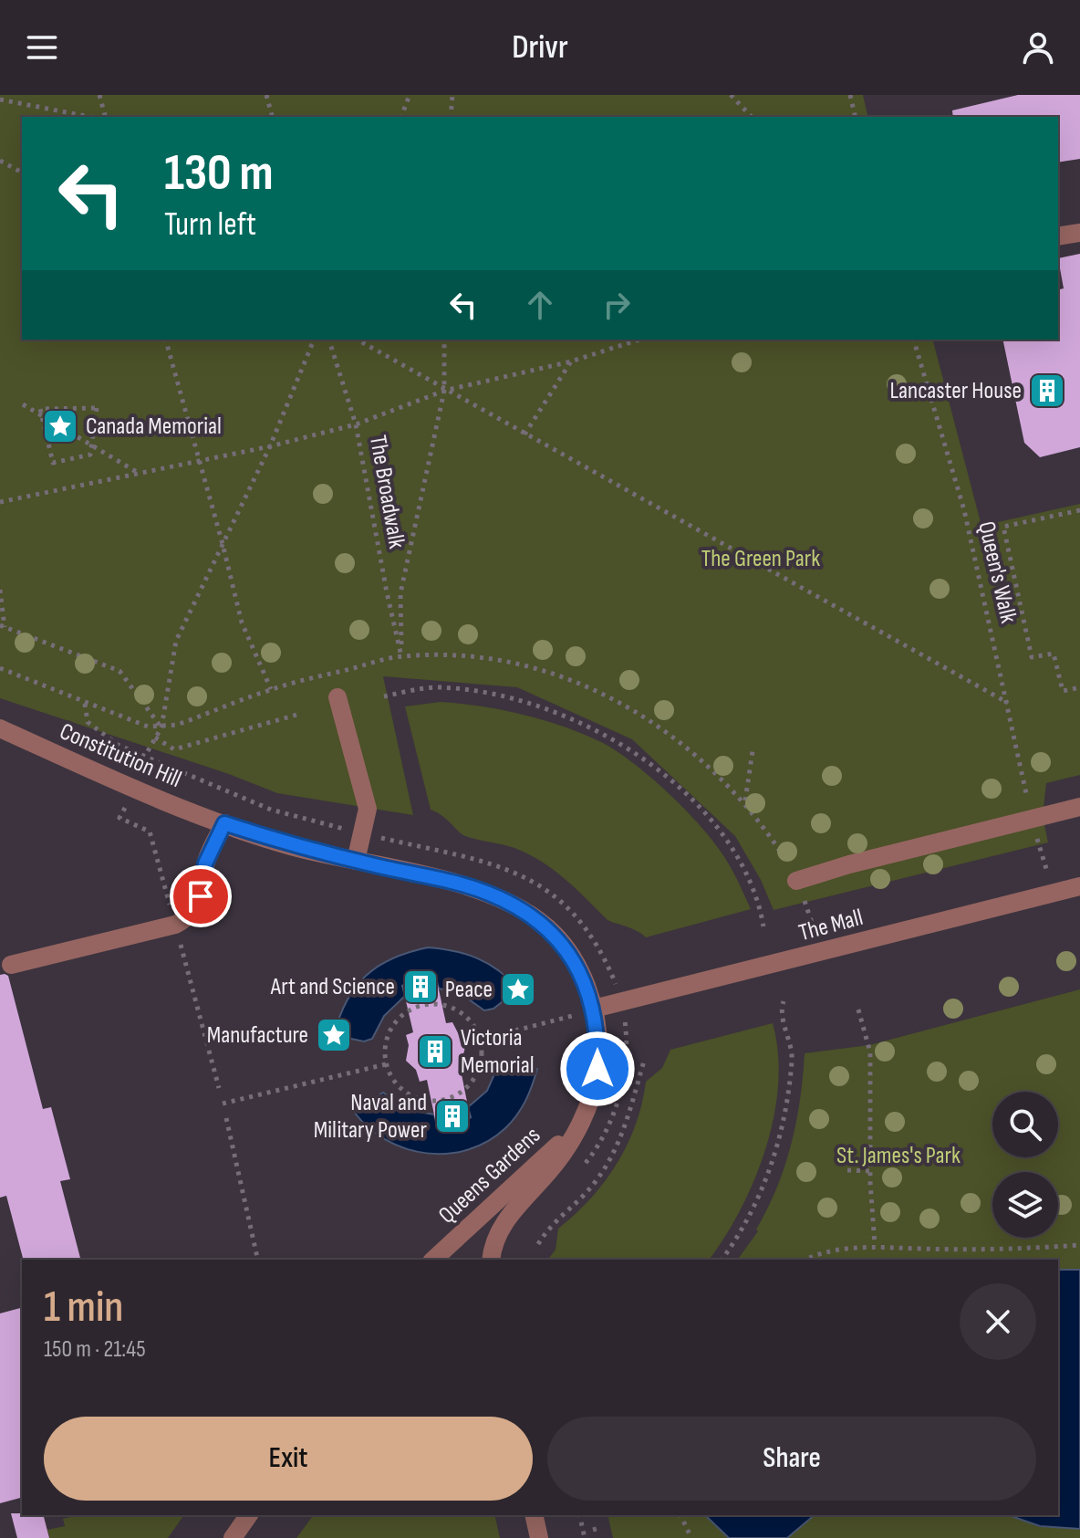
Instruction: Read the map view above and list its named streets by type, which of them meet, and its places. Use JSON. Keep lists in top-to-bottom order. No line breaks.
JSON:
{"streets":{"street":["Constitution Hill","The Mall","Queens Gardens"],"path":["The Broadwalk","Queen's Walk"]},"crossings":[["Queen's Walk","The Mall"],["Constitution Hill","Queens Gardens"],["The Mall","Queens Gardens"]],"parks":["The Green Park","St. James's Park"],"places":{"building":["Lancaster House","Art and Science","Victoria Memorial","Naval and Military Power"],"place":["Canada Memorial","Peace","Manufacture"]},"page":{"header":"Drivr","turn":["130 m","Turn left"],"heading":["1 min","150 m · 21:45"],"buttons":["Exit","Share"]}}
